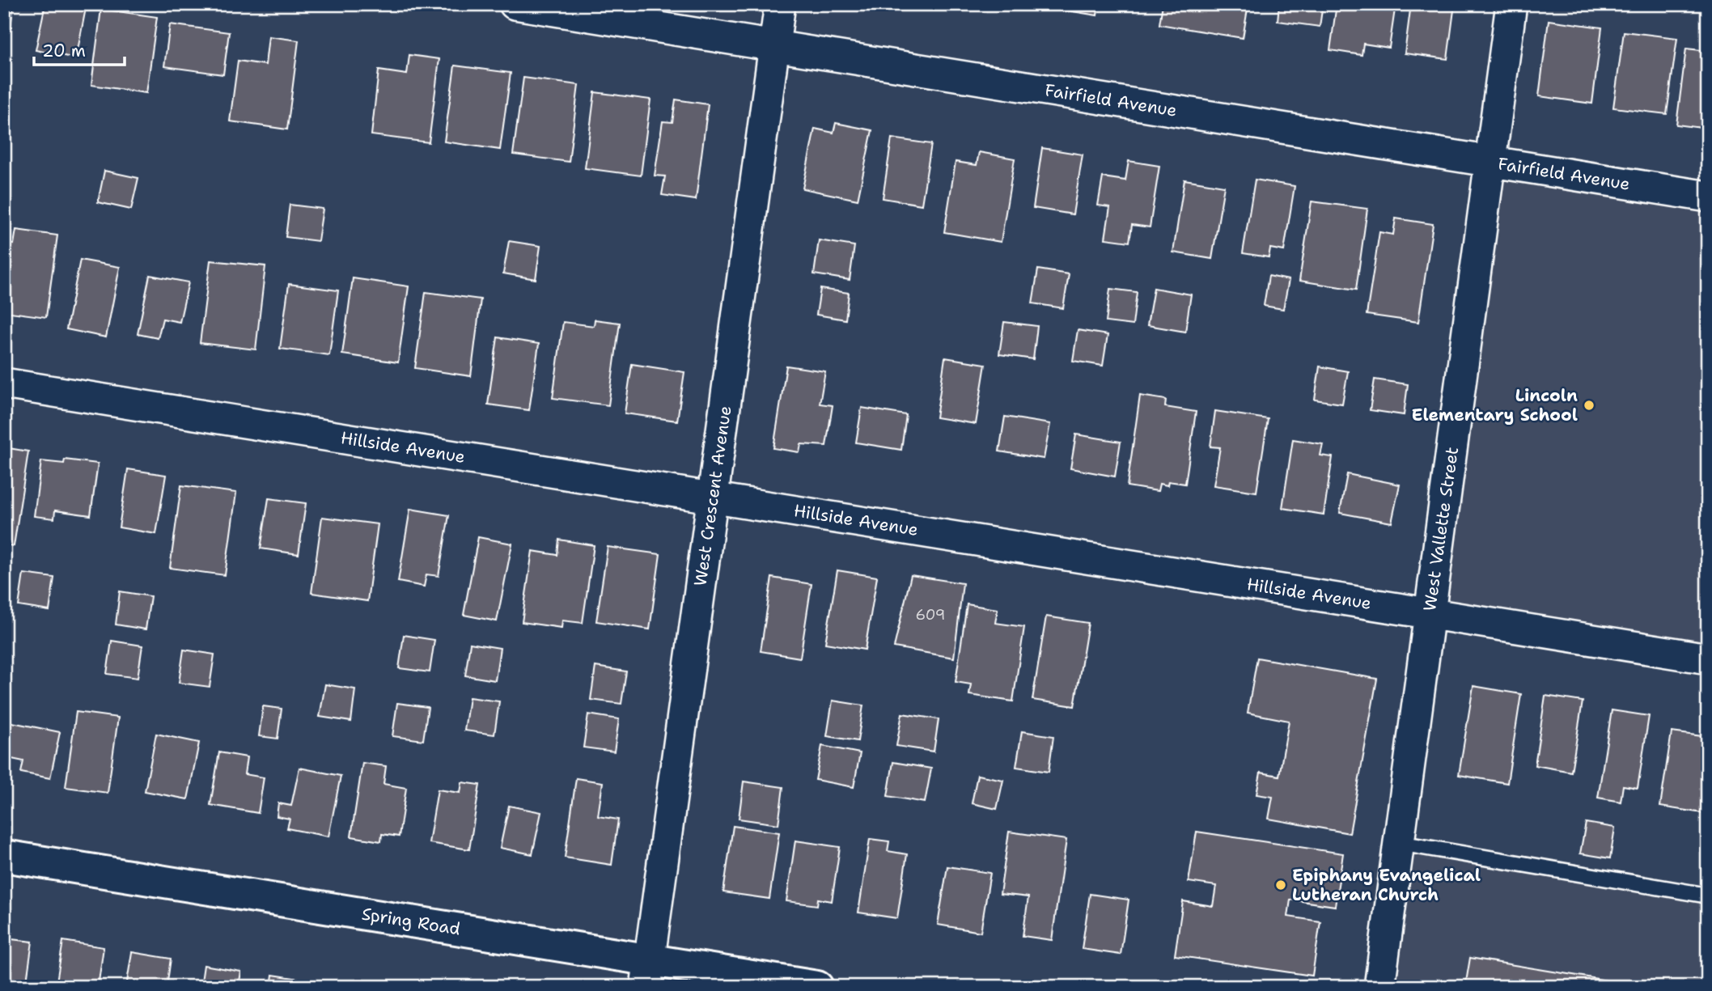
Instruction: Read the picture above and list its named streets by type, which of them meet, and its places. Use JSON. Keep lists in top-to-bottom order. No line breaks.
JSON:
{"streets":{"street":["Fairfield Avenue","Hillside Avenue","West Crescent Avenue","West Vallette Street","Spring Road"]},"crossings":[["Fairfield Avenue","West Crescent Avenue"],["Fairfield Avenue","West Vallette Street"],["Hillside Avenue","West Crescent Avenue"],["Hillside Avenue","West Vallette Street"],["West Crescent Avenue","Spring Road"]],"places":["Lincoln Elementary School","Epiphany Evangelical Lutheran Church"],"house_numbers":["609"],"scale_bar":"20 m"}
